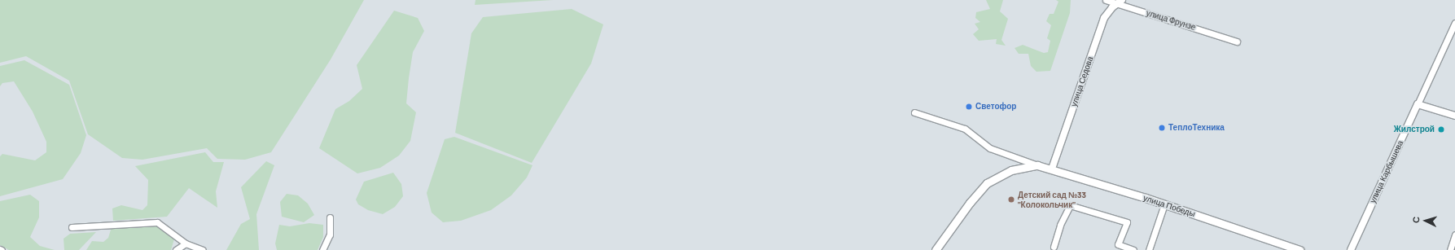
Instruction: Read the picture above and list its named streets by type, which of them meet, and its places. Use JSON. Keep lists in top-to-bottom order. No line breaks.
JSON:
{"streets":{"main road":["улица Победы"],"street":["улица Фрунзе","улица Седова","улица Карбышева"]},"crossings":[["улица Фрунзе","улица Седова"],["улица Седова","улица Победы"]],"places":["Светофор","ТеплоТехника","Жилстрой","Детский сад №33 \"Колокольчик\""],"north":"left"}
